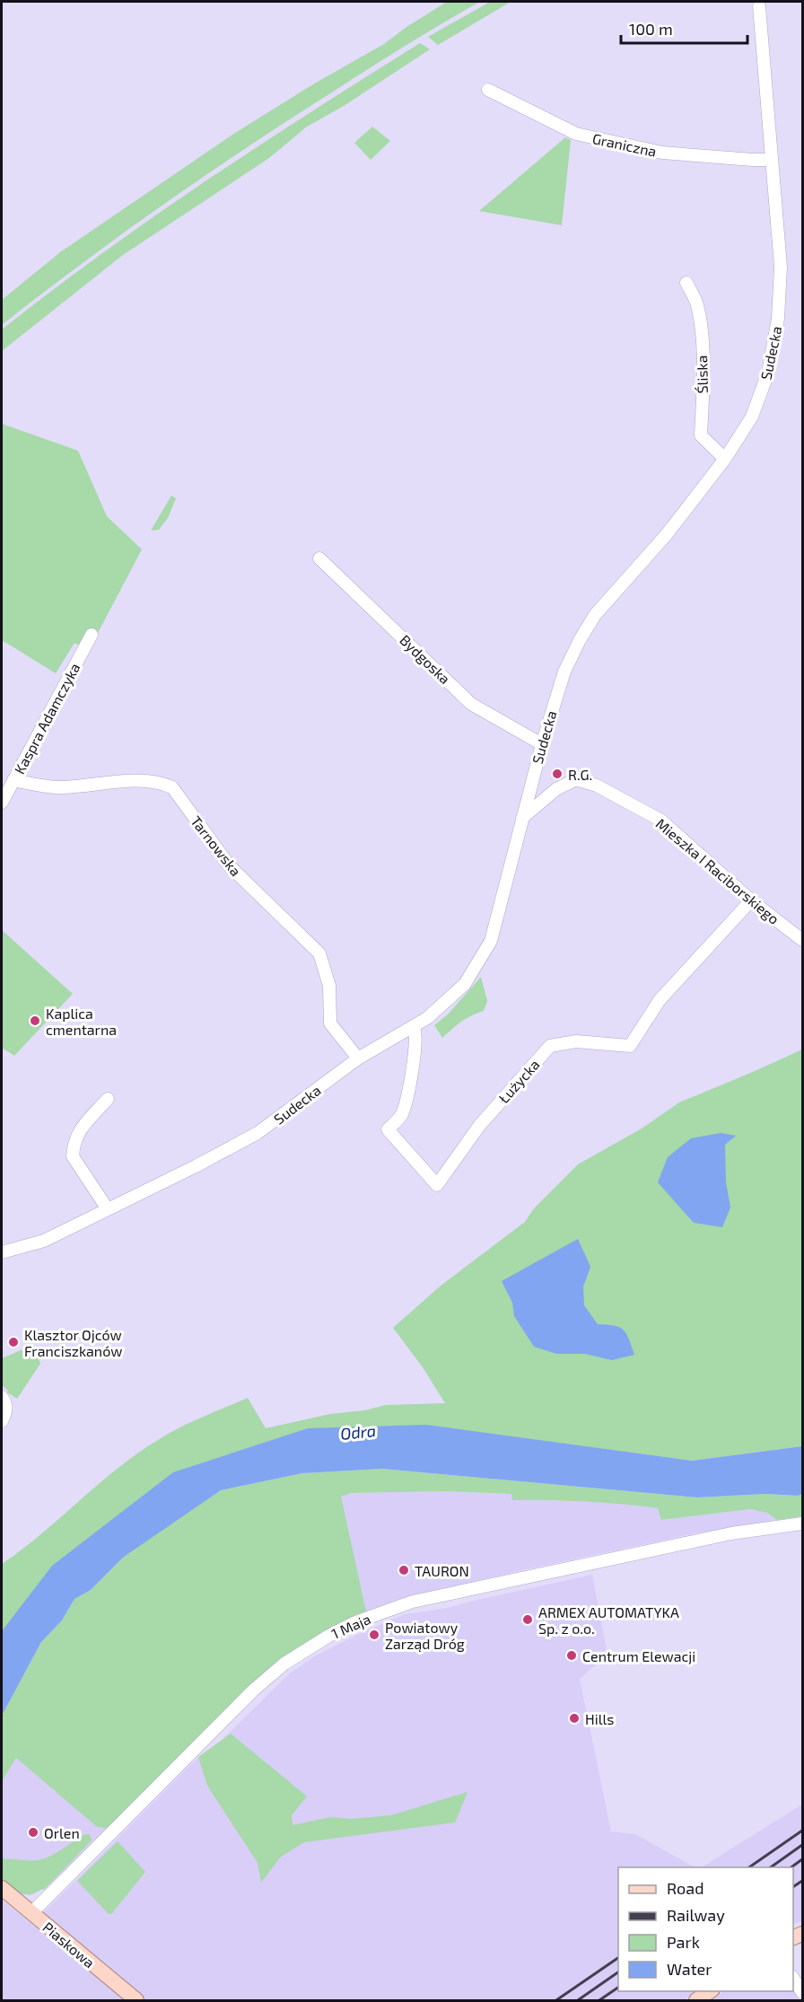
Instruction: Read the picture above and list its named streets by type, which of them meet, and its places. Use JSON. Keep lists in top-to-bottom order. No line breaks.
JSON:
{"streets":{"main road":["Piaskowa"],"street":["Graniczna","Sudecka","Śliska","Bydgoska","Kaspra Adamczyka","Tarnowska","Mieszka I Raciborskiego","Łużycka","1 Maja"]},"crossings":[["Graniczna","Sudecka"],["Sudecka","Śliska"],["Sudecka","Bydgoska"],["Sudecka","Tarnowska"],["Sudecka","Mieszka I Raciborskiego"],["Sudecka","Łużycka"],["Kaspra Adamczyka","Tarnowska"],["Mieszka I Raciborskiego","Łużycka"],["1 Maja","Piaskowa"]],"water":["Odra"],"places":["R.G.","Kaplica cmentarna","Klasztor Ojców Franciszkanów","TAURON","ARMEX AUTOMATYKA Sp. z o.o.","Powiatowy Zarząd Dróg","Centrum Elewacji","Hills","Orlen"],"legend":["Road","Railway","Park","Water"],"scale_bar":"100 m"}
